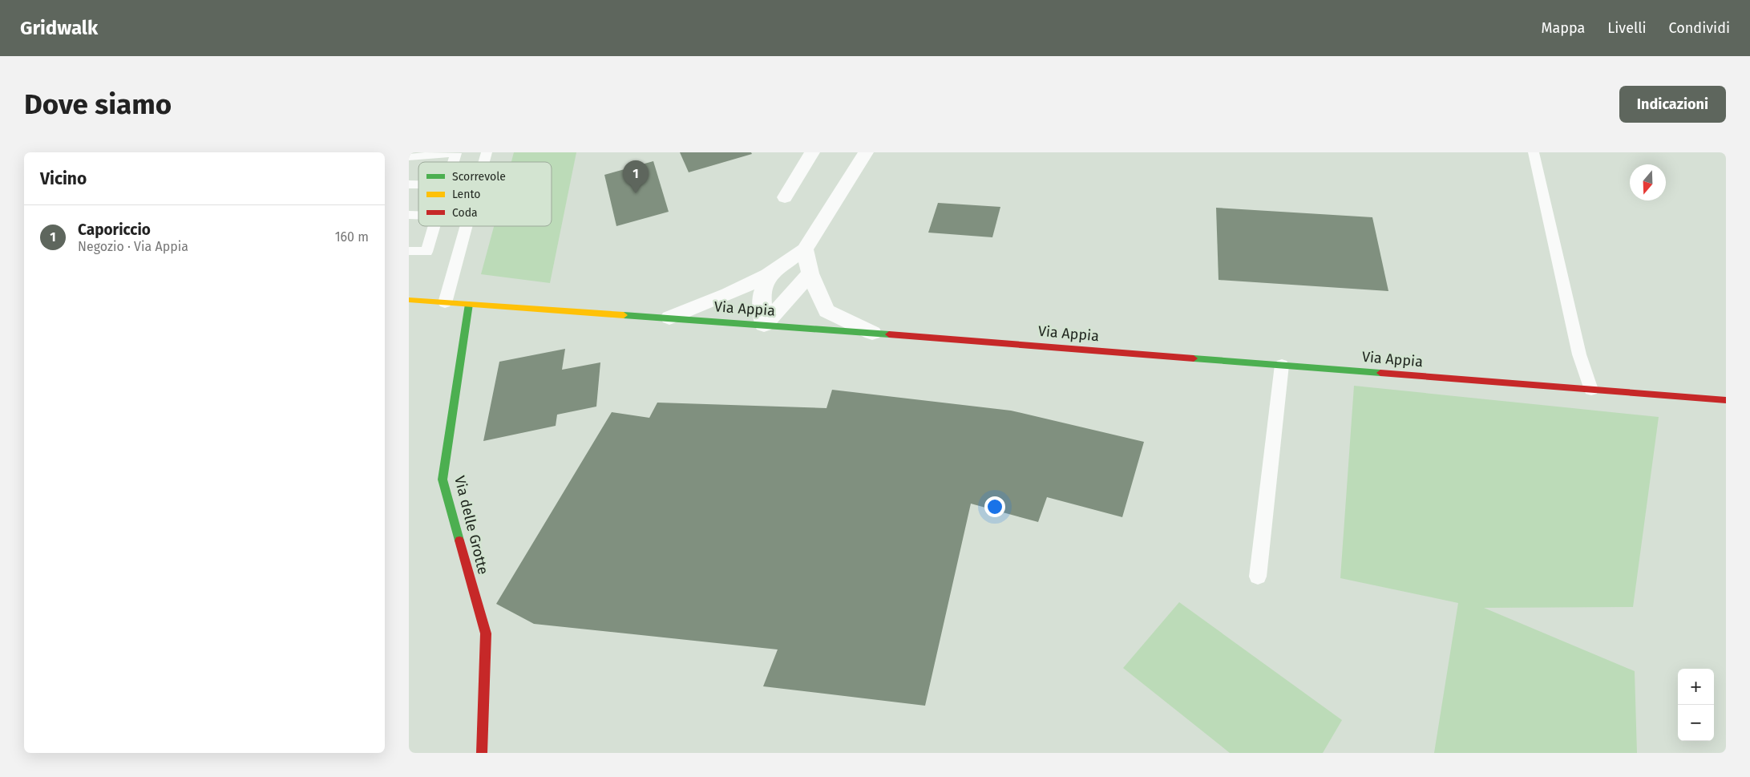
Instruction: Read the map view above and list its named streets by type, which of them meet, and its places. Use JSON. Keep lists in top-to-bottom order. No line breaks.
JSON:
{"streets":{"main road":["Via Appia","Via delle Grotte"]},"crossings":[["Via Appia","Via delle Grotte"]],"legend":["Scorrevole","Lento","Coda"],"north":"bottom","page":{"header":"Gridwalk","nav":["Mappa","Livelli","Condividi"],"buttons":"Indicazioni","title":"Dove siamo","heading":"Vicino","pins":"1","list":[{"mark":"1","name":"Caporiccio","note":"Negozio · Via Appia","value":"160 m"}],"map_buttons":["+","−"]}}
